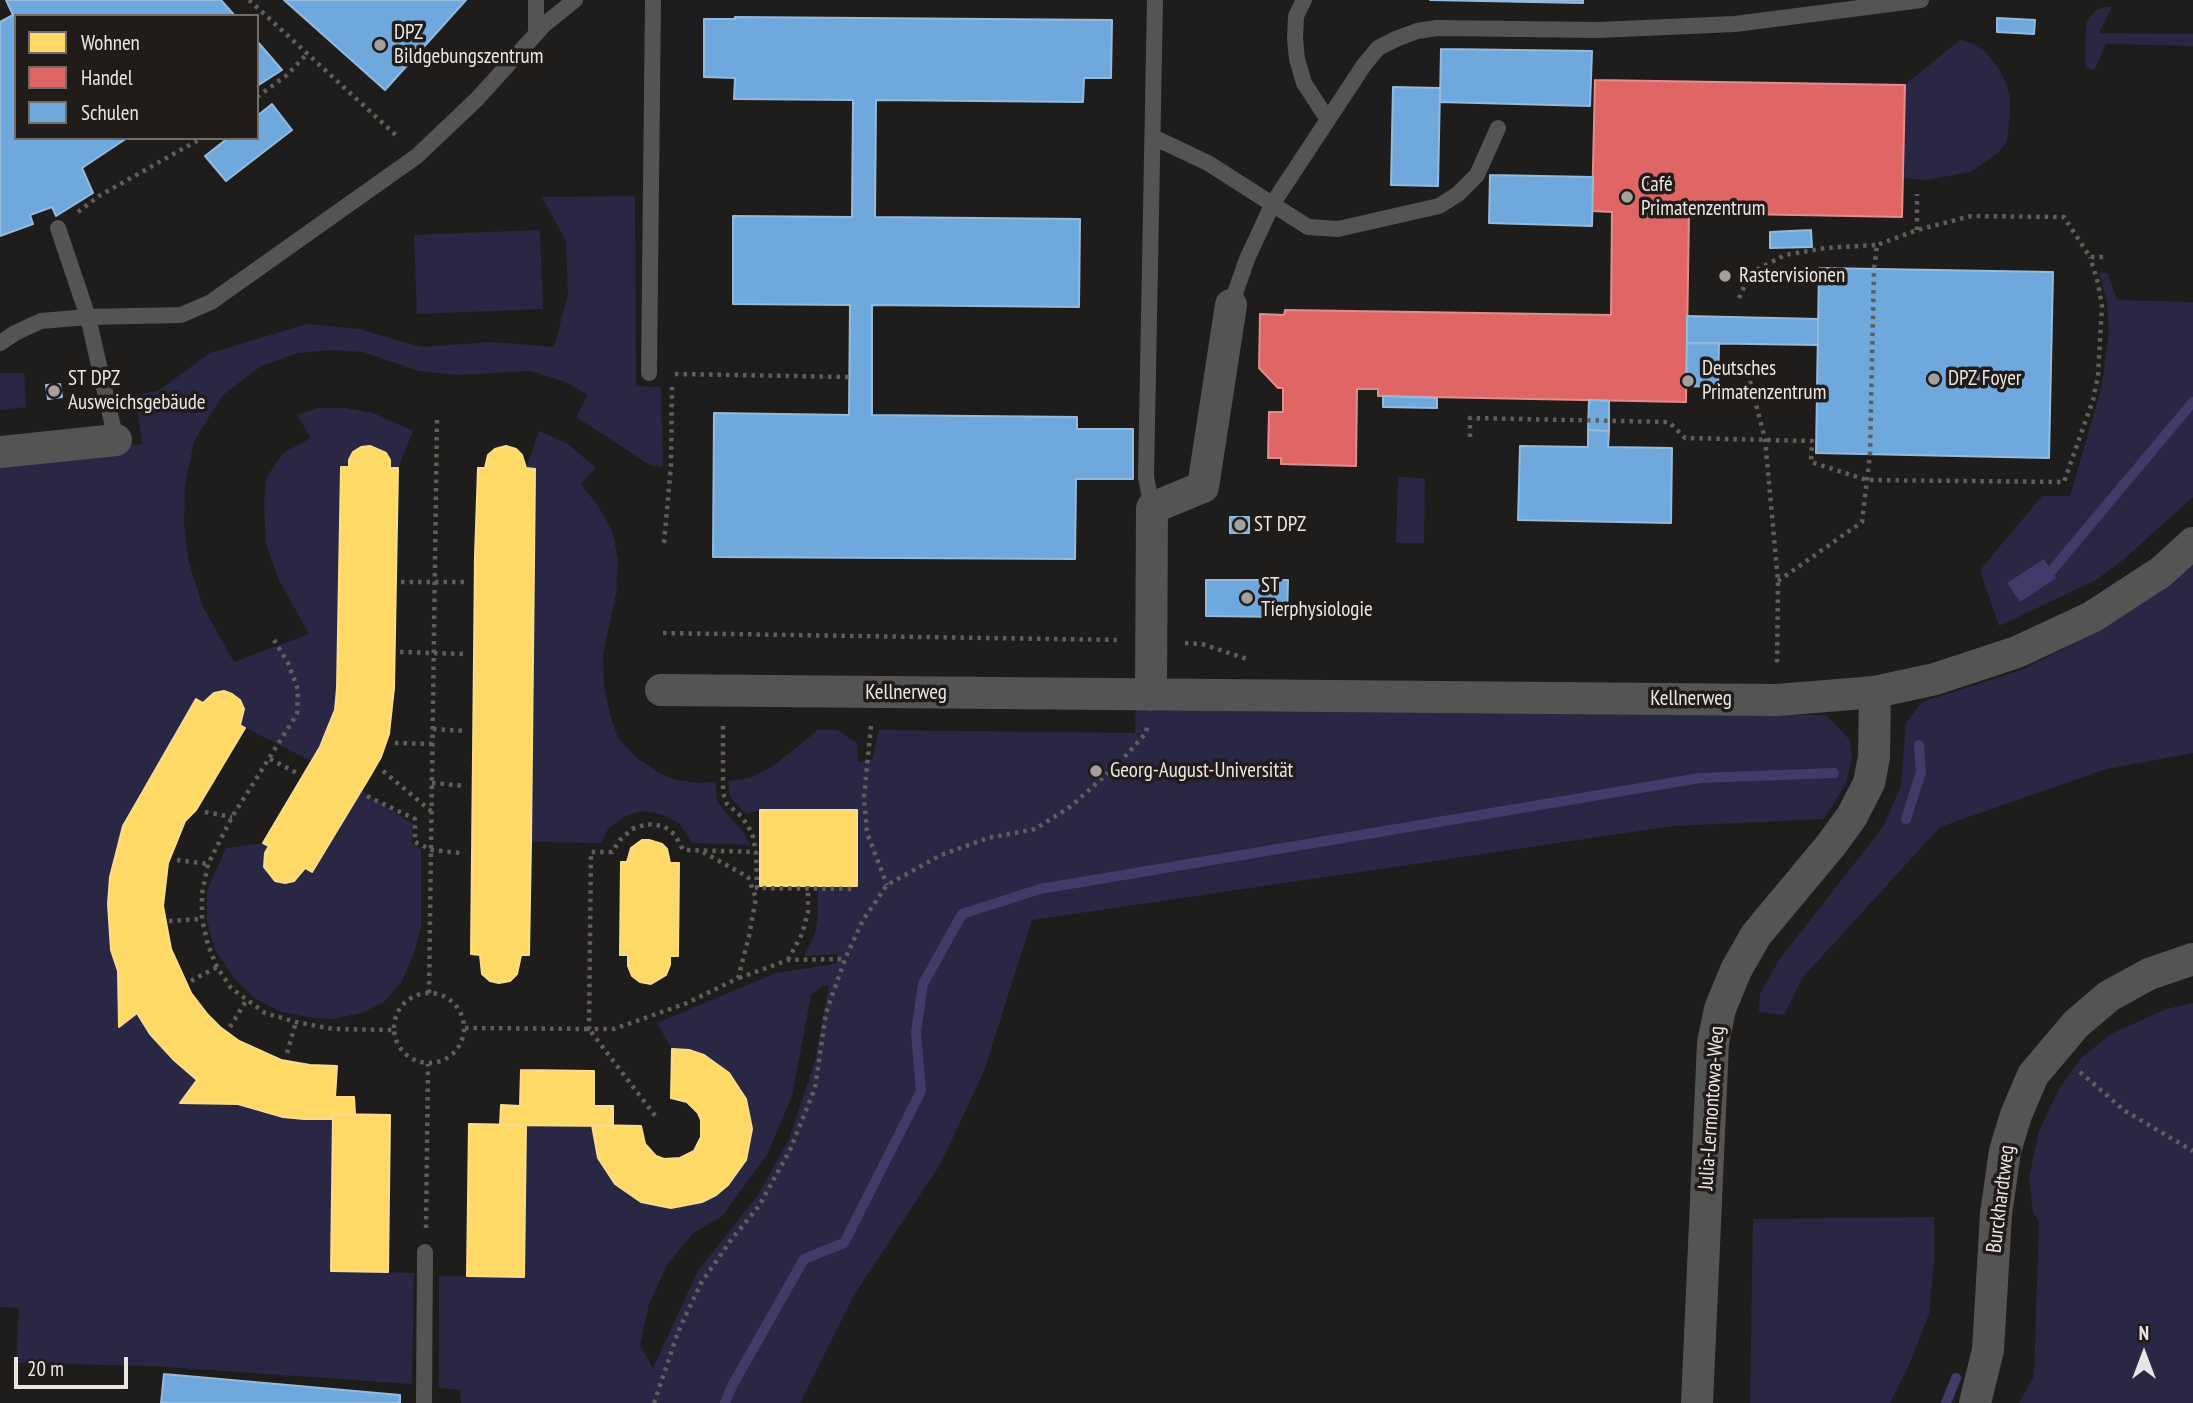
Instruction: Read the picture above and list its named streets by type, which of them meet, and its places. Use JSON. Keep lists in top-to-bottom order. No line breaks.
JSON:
{"streets":{"street":["Kellnerweg","Julia-Lermontowa-Weg","Burckhardtweg"]},"crossings":[["Kellnerweg","Julia-Lermontowa-Weg"]],"places":["DPZ Bildgebungszentrum","Café Primatenzentrum","Rastervisionen","DPZ Foyer","Deutsches Primatenzentrum","ST DPZ Ausweichsgebäude","ST DPZ","ST Tierphysiologie","Georg-August-Universität"],"legend":["Wohnen","Handel","Schulen"],"scale_bar":"20 m","north":"top"}
